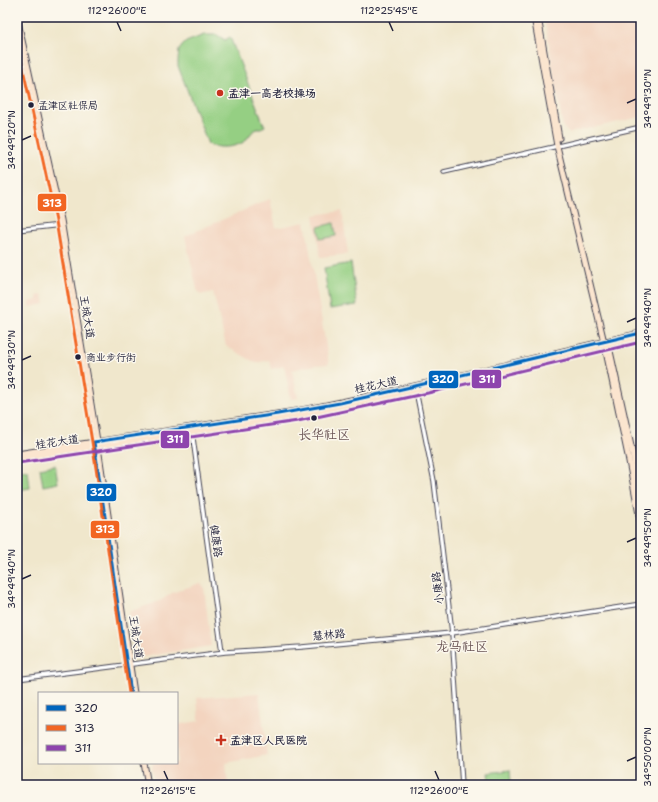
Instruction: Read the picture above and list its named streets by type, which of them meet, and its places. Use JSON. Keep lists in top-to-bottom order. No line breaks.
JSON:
{"streets":{"main road":["王城大道","桂花大道"],"street":["健康路","小康路","慧林路"]},"crossings":[["王城大道","桂花大道"],["王城大道","慧林路"],["桂花大道","健康路"],["桂花大道","小康路"],["健康路","慧林路"],["小康路","慧林路"]],"districts":["长华社区","龙马社区"],"places":{"other":["孟津一高老校操场","孟津区社保局","商业步行街"],"health":["孟津区人民医院"]},"lines":["transit line 313","transit line 320","transit line 311"],"legend":["320","313","311"],"coordinates":["112°26'00\"E","112°25'45\"E","34°49'30\"N","34°49'20\"N","34°49'40\"N","34°49'50\"N","34°50'00\"N","112°26'15\"E"]}
